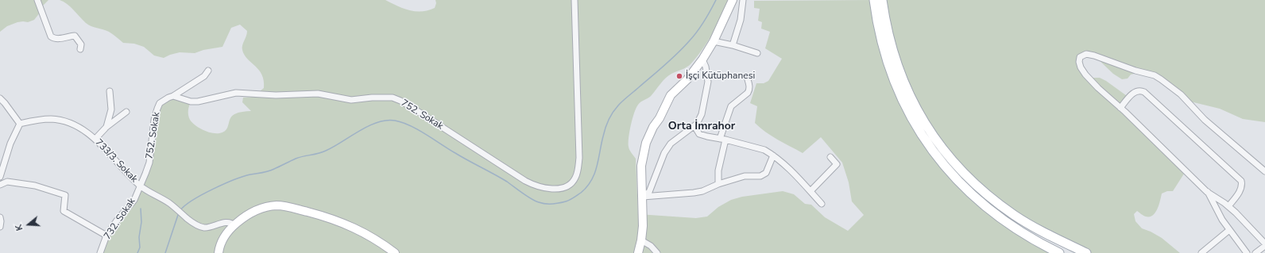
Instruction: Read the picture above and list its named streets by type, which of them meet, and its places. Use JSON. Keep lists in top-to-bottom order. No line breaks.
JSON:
{"streets":{"street":["752. Sokak","733/3. Sokak","732. Sokak"]},"crossings":[["752. Sokak","733/3. Sokak"],["752. Sokak","732. Sokak"],["733/3. Sokak","732. Sokak"]],"districts":["Orta İmrahor"],"places":["İşçi Kütüphanesi"],"north":"left"}
